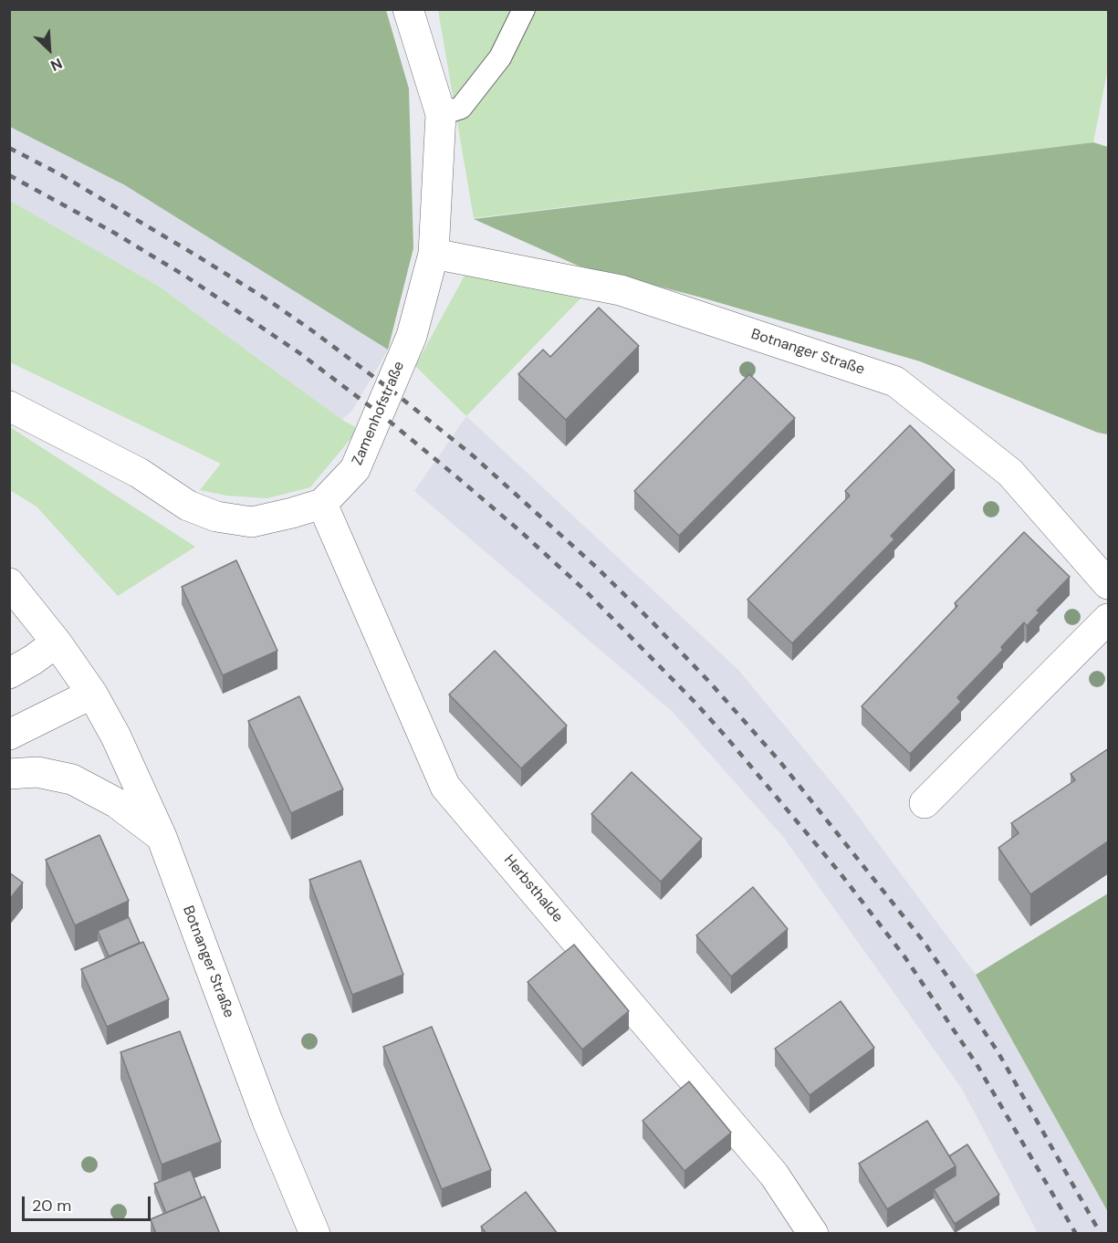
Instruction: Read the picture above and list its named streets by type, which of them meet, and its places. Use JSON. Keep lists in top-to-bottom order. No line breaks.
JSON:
{"streets":{"street":["Botnanger Straße","Zamenhofstraße","Herbsthalde"]},"crossings":[["Botnanger Straße","Zamenhofstraße"],["Zamenhofstraße","Herbsthalde"]],"scale_bar":"20 m","north":"bottom right"}
